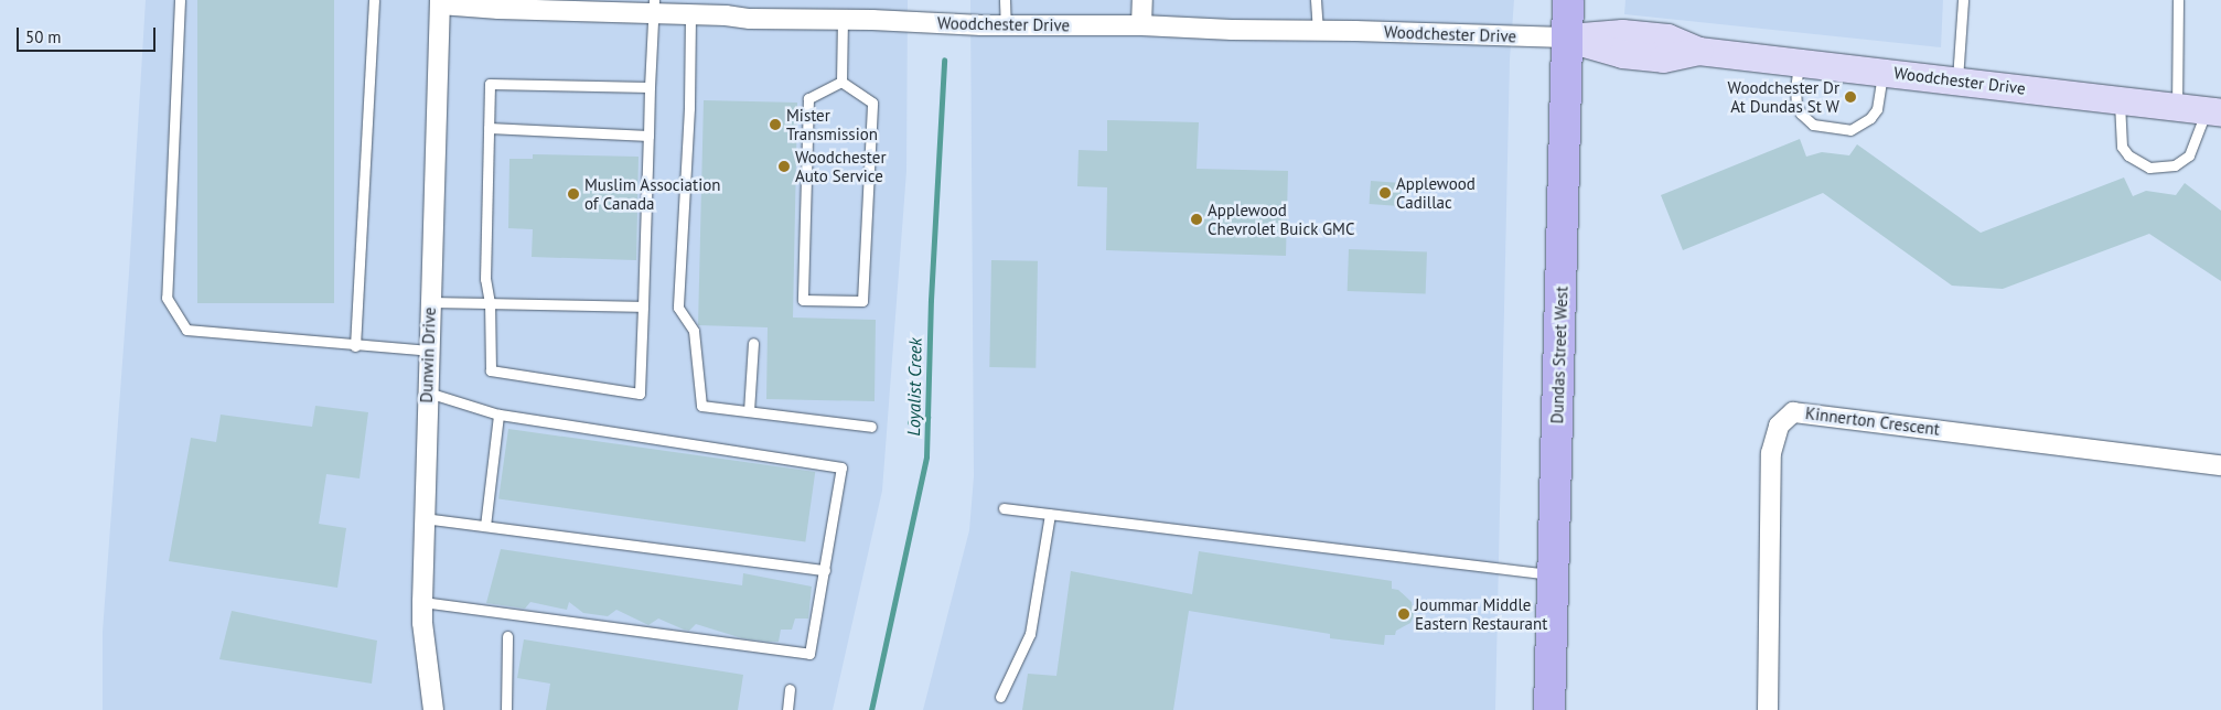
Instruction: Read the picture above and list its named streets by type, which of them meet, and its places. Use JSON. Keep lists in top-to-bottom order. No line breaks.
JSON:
{"streets":{"main road":["Dundas Street West"],"street":["Woodchester Drive","Dunwin Drive","Kinnerton Crescent"]},"crossings":[["Woodchester Drive","Dunwin Drive"],["Woodchester Drive","Dundas Street West"]],"water":["Loyalist Creek"],"places":["Woodchester Dr At Dundas St W","Mister Transmission","Woodchester Auto Service","Applewood Cadillac","Muslim Association of Canada","Applewood Chevrolet Buick GMC","Joummar Middle Eastern Restaurant"],"scale_bar":"50 m"}
